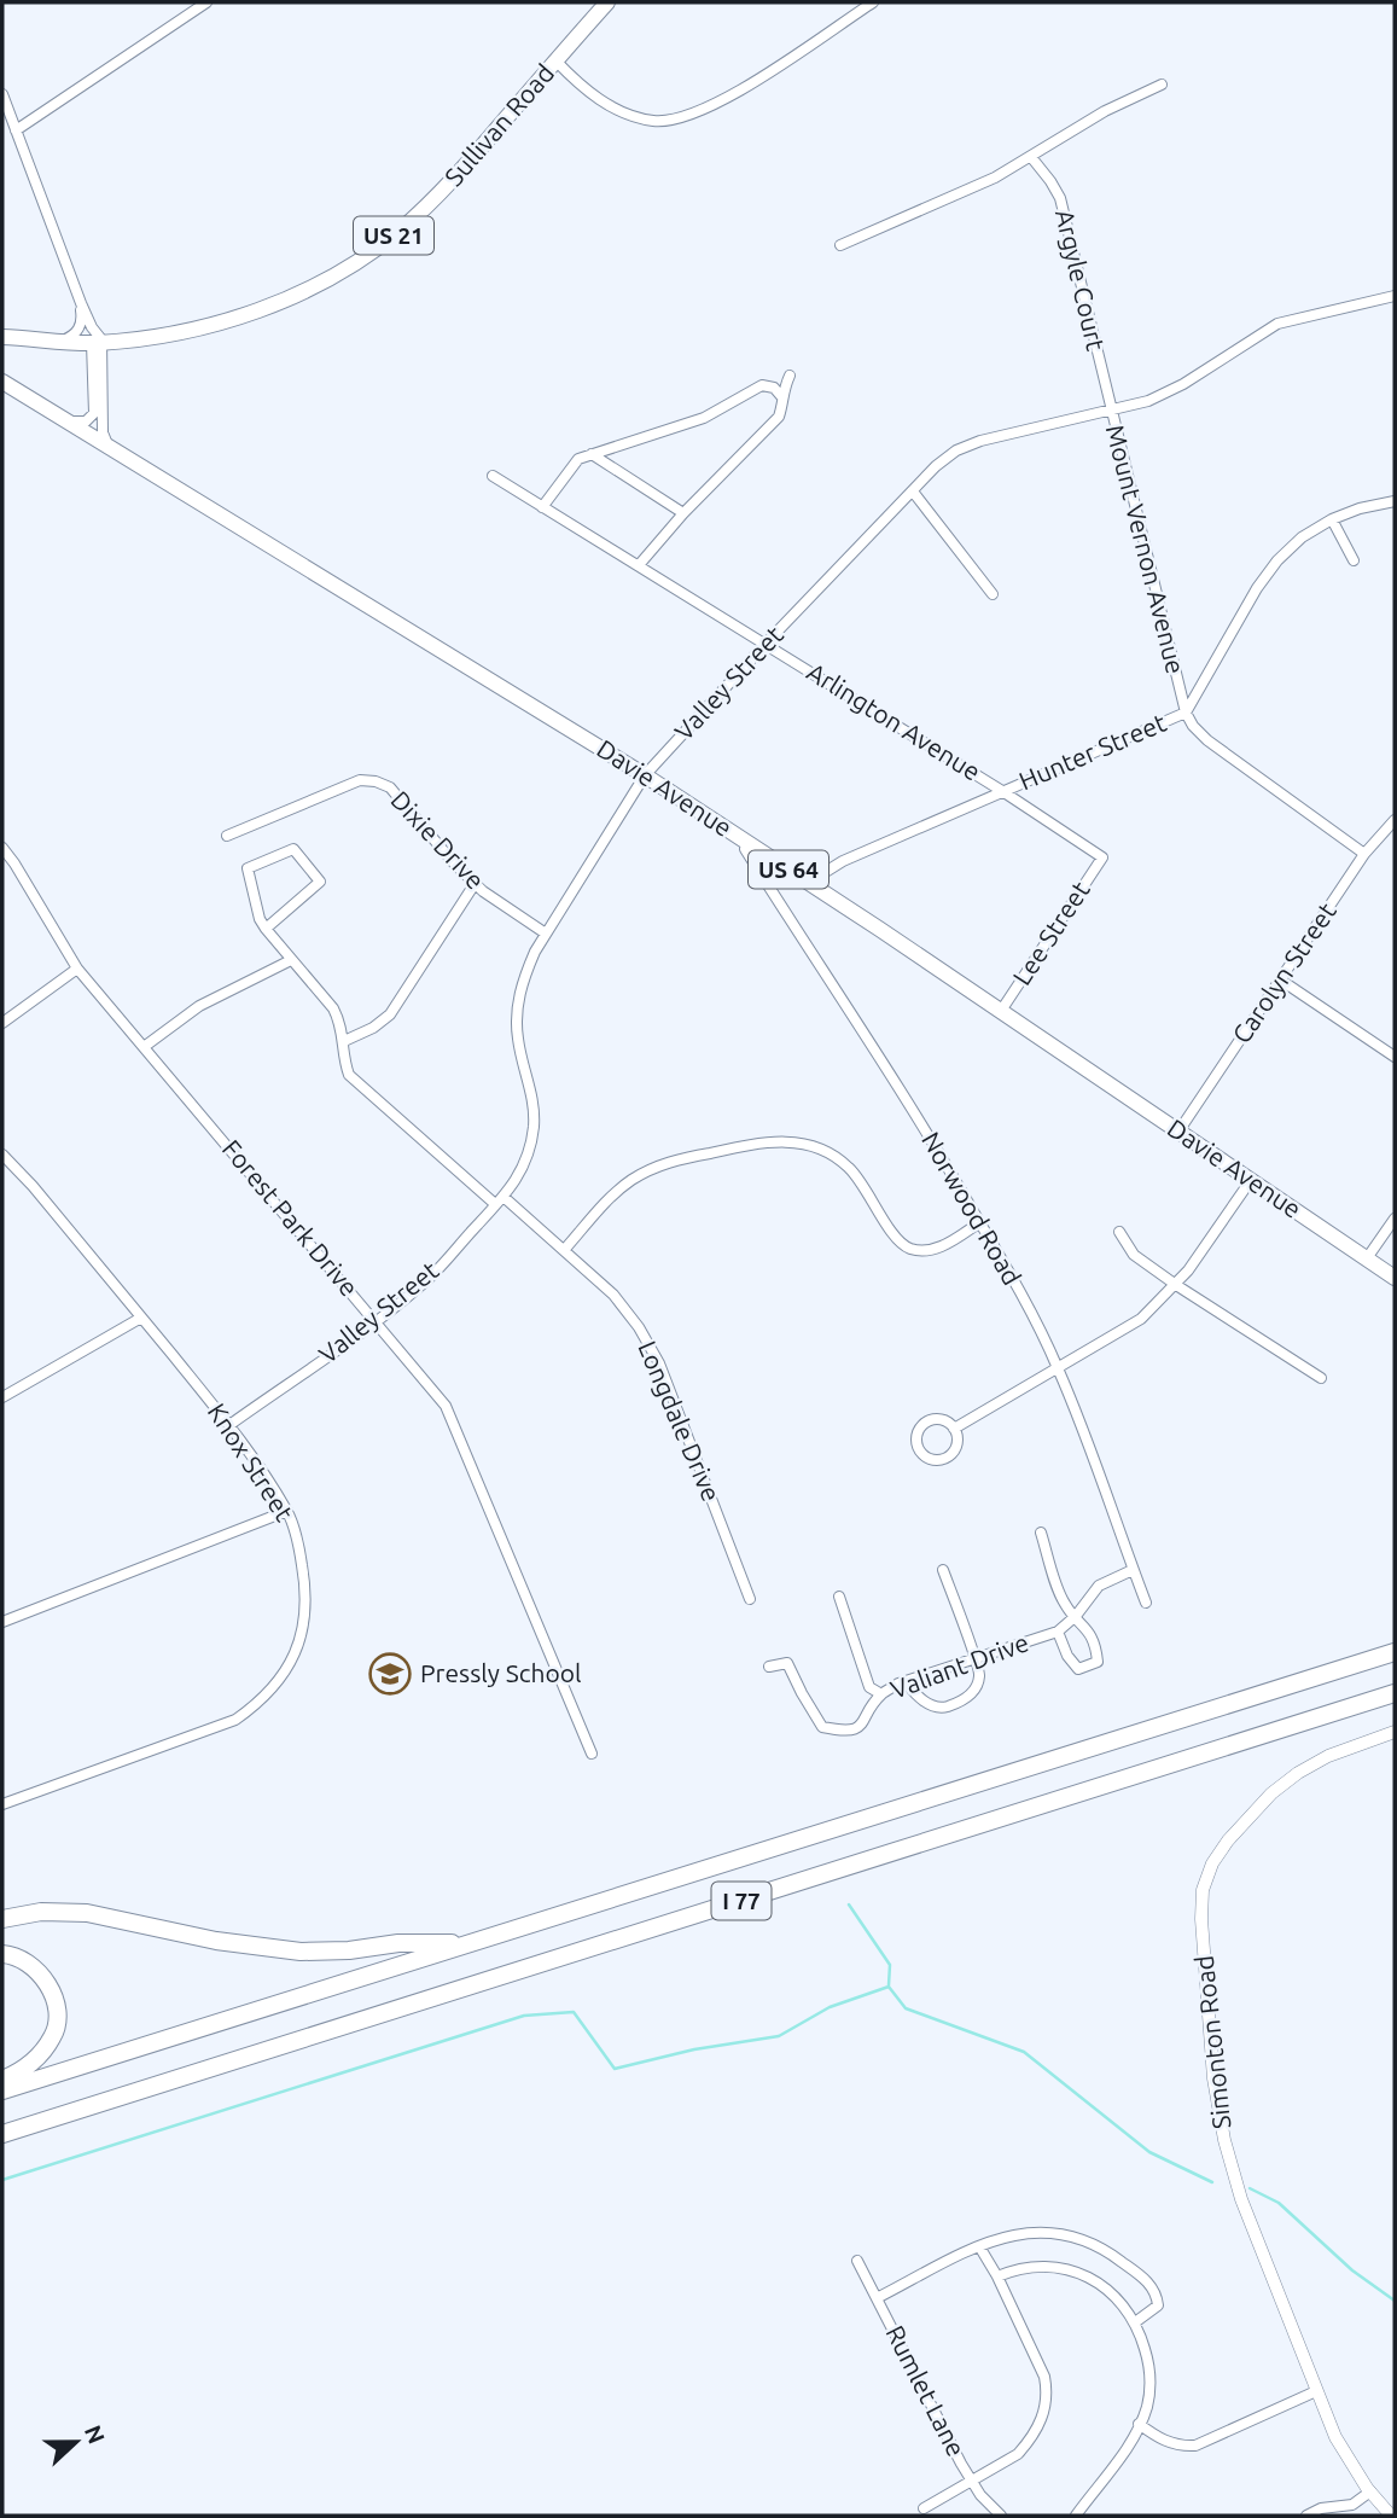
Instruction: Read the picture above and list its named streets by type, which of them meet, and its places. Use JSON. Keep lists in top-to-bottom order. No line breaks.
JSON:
{"streets":{"highway":["I 77"],"main road":["Sullivan Road","US 21","Davie Avenue","US 64"],"street":["Argyle Court","Mount Vernon Avenue","Valley Street","Arlington Avenue","Hunter Street","Dixie Drive","Lee Street","Carolyn Street","Norwood Road","Forest Park Drive","Longdale Drive","Knox Street","Valiant Drive","Simonton Road","Rumlet Lane"]},"crossings":[["Argyle Court","Mount Vernon Avenue"],["Argyle Court","Valley Street"],["Mount Vernon Avenue","Valley Street"],["Mount Vernon Avenue","Hunter Street"],["Mount Vernon Avenue","Carolyn Street"],["Valley Street","Arlington Avenue"],["Valley Street","Davie Avenue"],["Valley Street","Dixie Drive"],["Valley Street","Forest Park Drive"],["Valley Street","Longdale Drive"],["Valley Street","Knox Street"],["Arlington Avenue","Hunter Street"],["Arlington Avenue","Lee Street"],["Hunter Street","Davie Avenue"],["Davie Avenue","Lee Street"],["Davie Avenue","Carolyn Street"],["Davie Avenue","Norwood Road"],["Norwood Road","Valiant Drive"]],"places":{"school or university":["Pressly School"]},"north":"right"}
